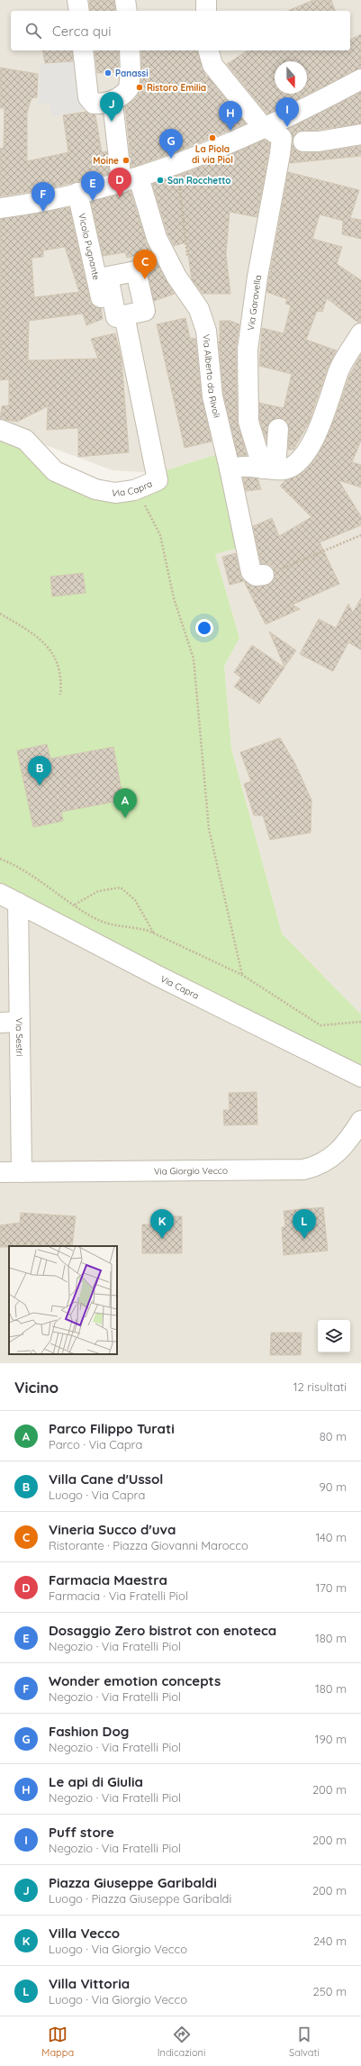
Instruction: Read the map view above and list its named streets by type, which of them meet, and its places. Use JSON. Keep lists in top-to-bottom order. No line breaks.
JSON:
{"streets":{"street":["Vicolo Pugnante","Via Garavella","Via Alberto da Rivoli","Via Capra","Via Sestri","Via Giorgio Vecco"]},"crossings":[["Via Capra","Via Sestri"],["Via Sestri","Via Giorgio Vecco"]],"places":["Panassi","Ristoro Emilia","La Piola di via Piol","Moine","San Rocchetto"],"north":"bottom","page":{"search":"Cerca qui","pins":["J","I","H","G","D","E","F","C","B","A","K","L"],"heading":["Vicino","12 risultati"],"list":[{"mark":"A","name":"Parco Filippo Turati","note":"Parco · Via Capra","value":"80 m"},{"mark":"B","name":"Villa Cane d'Ussol","note":"Luogo · Via Capra","value":"90 m"},{"mark":"C","name":"Vineria Succo d'uva","note":"Ristorante · Piazza Giovanni Marocco","value":"140 m"},{"mark":"D","name":"Farmacia Maestra","note":"Farmacia · Via Fratelli Piol","value":"170 m"},{"mark":"E","name":"Dosaggio Zero bistrot con enoteca","note":"Negozio · Via Fratelli Piol","value":"180 m"},{"mark":"F","name":"Wonder emotion concepts","note":"Negozio · Via Fratelli Piol","value":"180 m"},{"mark":"G","name":"Fashion Dog","note":"Negozio · Via Fratelli Piol","value":"190 m"},{"mark":"H","name":"Le api di Giulia","note":"Negozio · Via Fratelli Piol","value":"200 m"},{"mark":"I","name":"Puff store","note":"Negozio · Via Fratelli Piol","value":"200 m"},{"mark":"J","name":"Piazza Giuseppe Garibaldi","note":"Luogo · Piazza Giuseppe Garibaldi","value":"200 m"},{"mark":"K","name":"Villa Vecco","note":"Luogo · Via Giorgio Vecco","value":"240 m"},{"mark":"L","name":"Villa Vittoria","note":"Luogo · Via Giorgio Vecco","value":"250 m"}],"nav":["Mappa","Indicazioni","Salvati"]}}
